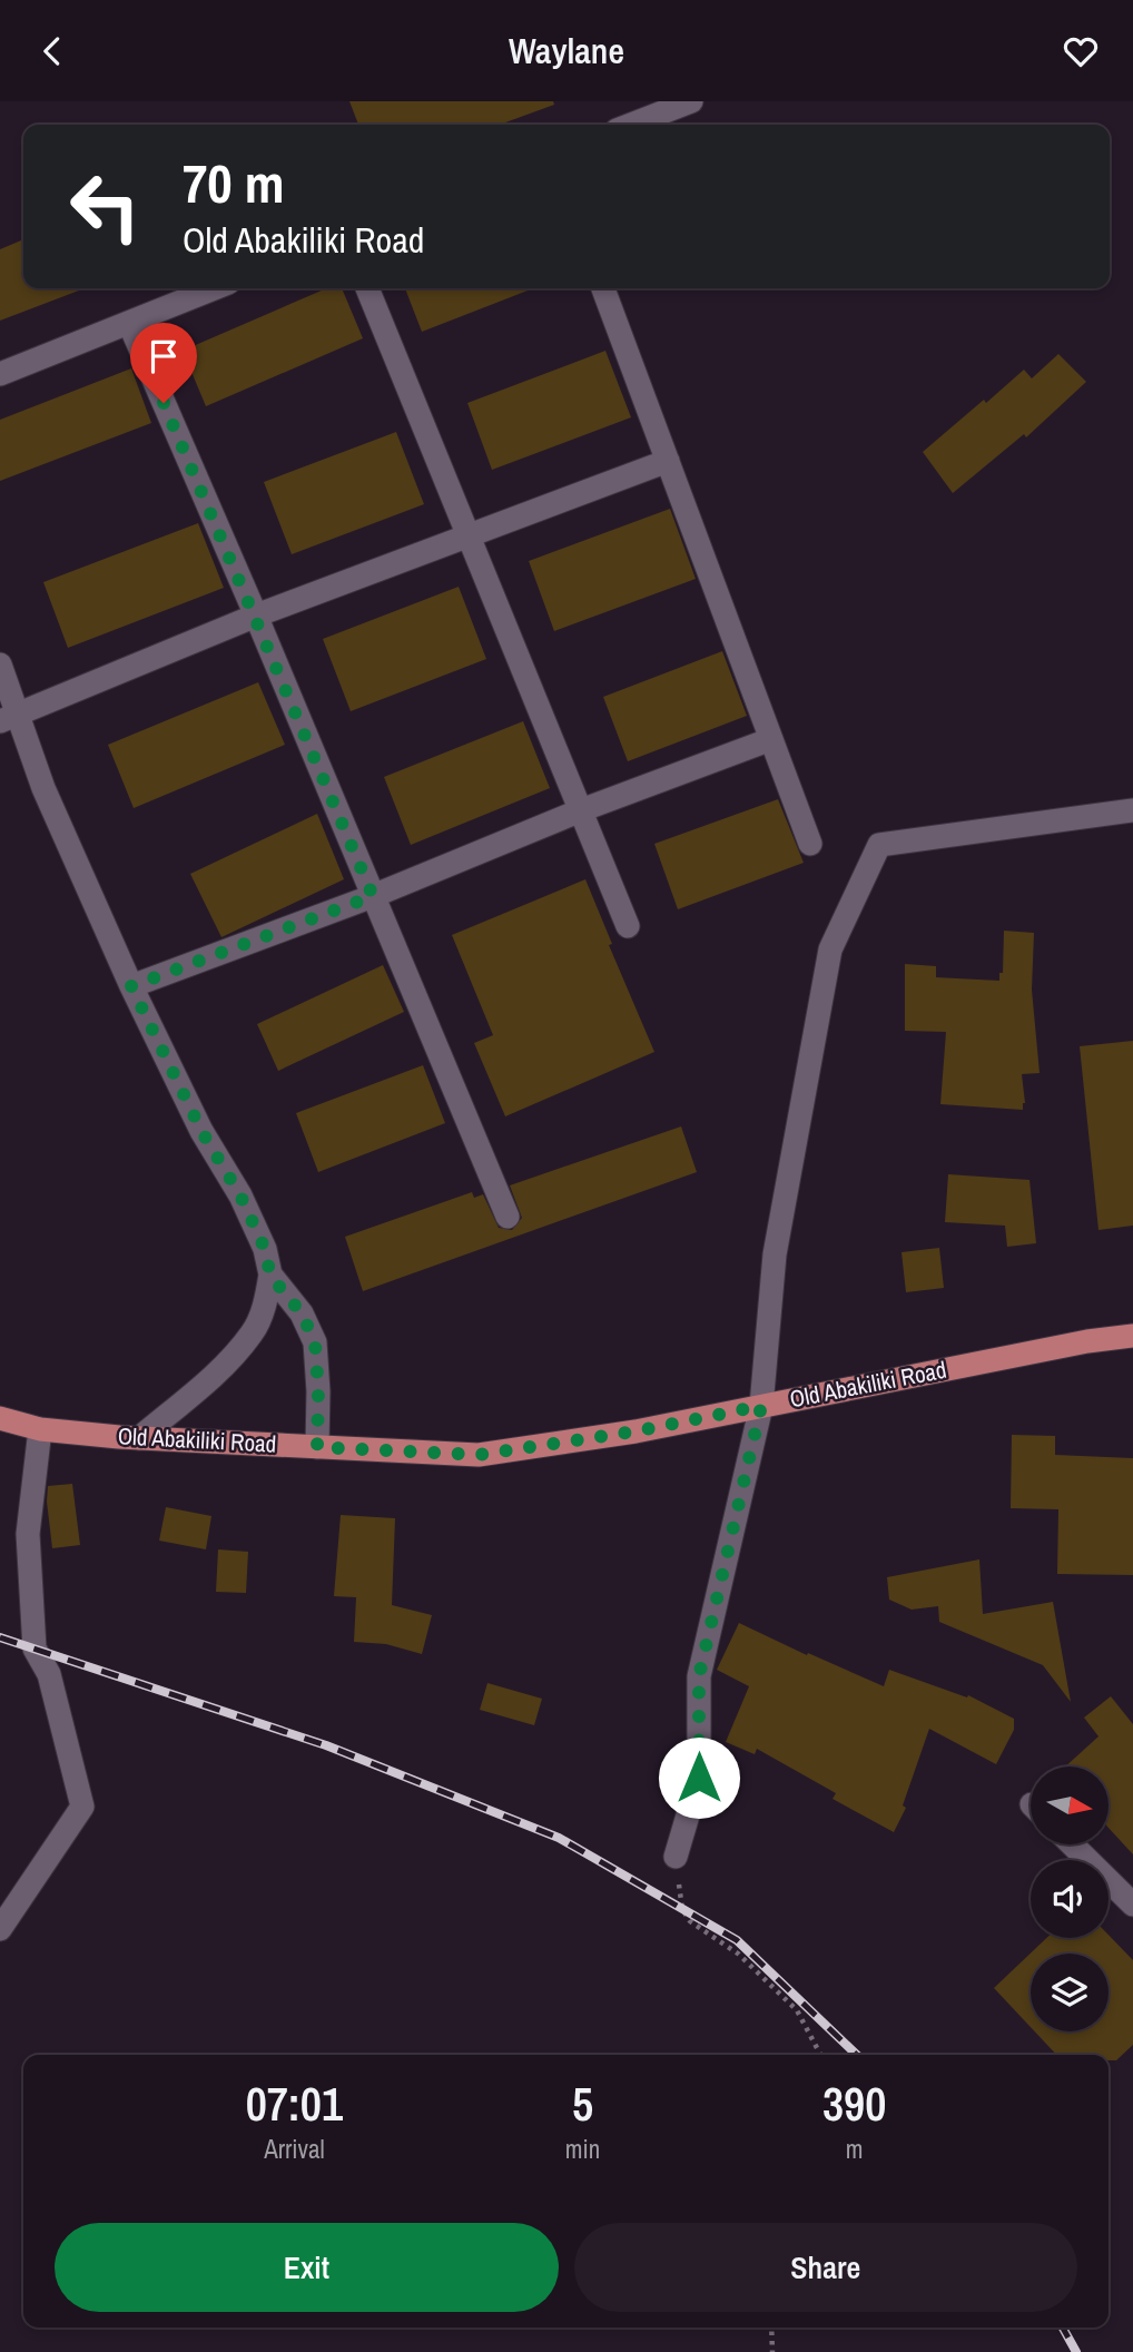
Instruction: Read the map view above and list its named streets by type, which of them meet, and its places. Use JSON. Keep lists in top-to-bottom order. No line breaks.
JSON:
{"streets":{"main road":["Old Abakiliki Road"]},"north":"right","page":{"header":"Waylane","turn":["70 m","Old Abakiliki Road"],"eta":["07:01","Arrival","5","min","390","m"],"buttons":["Exit","Share"]}}
